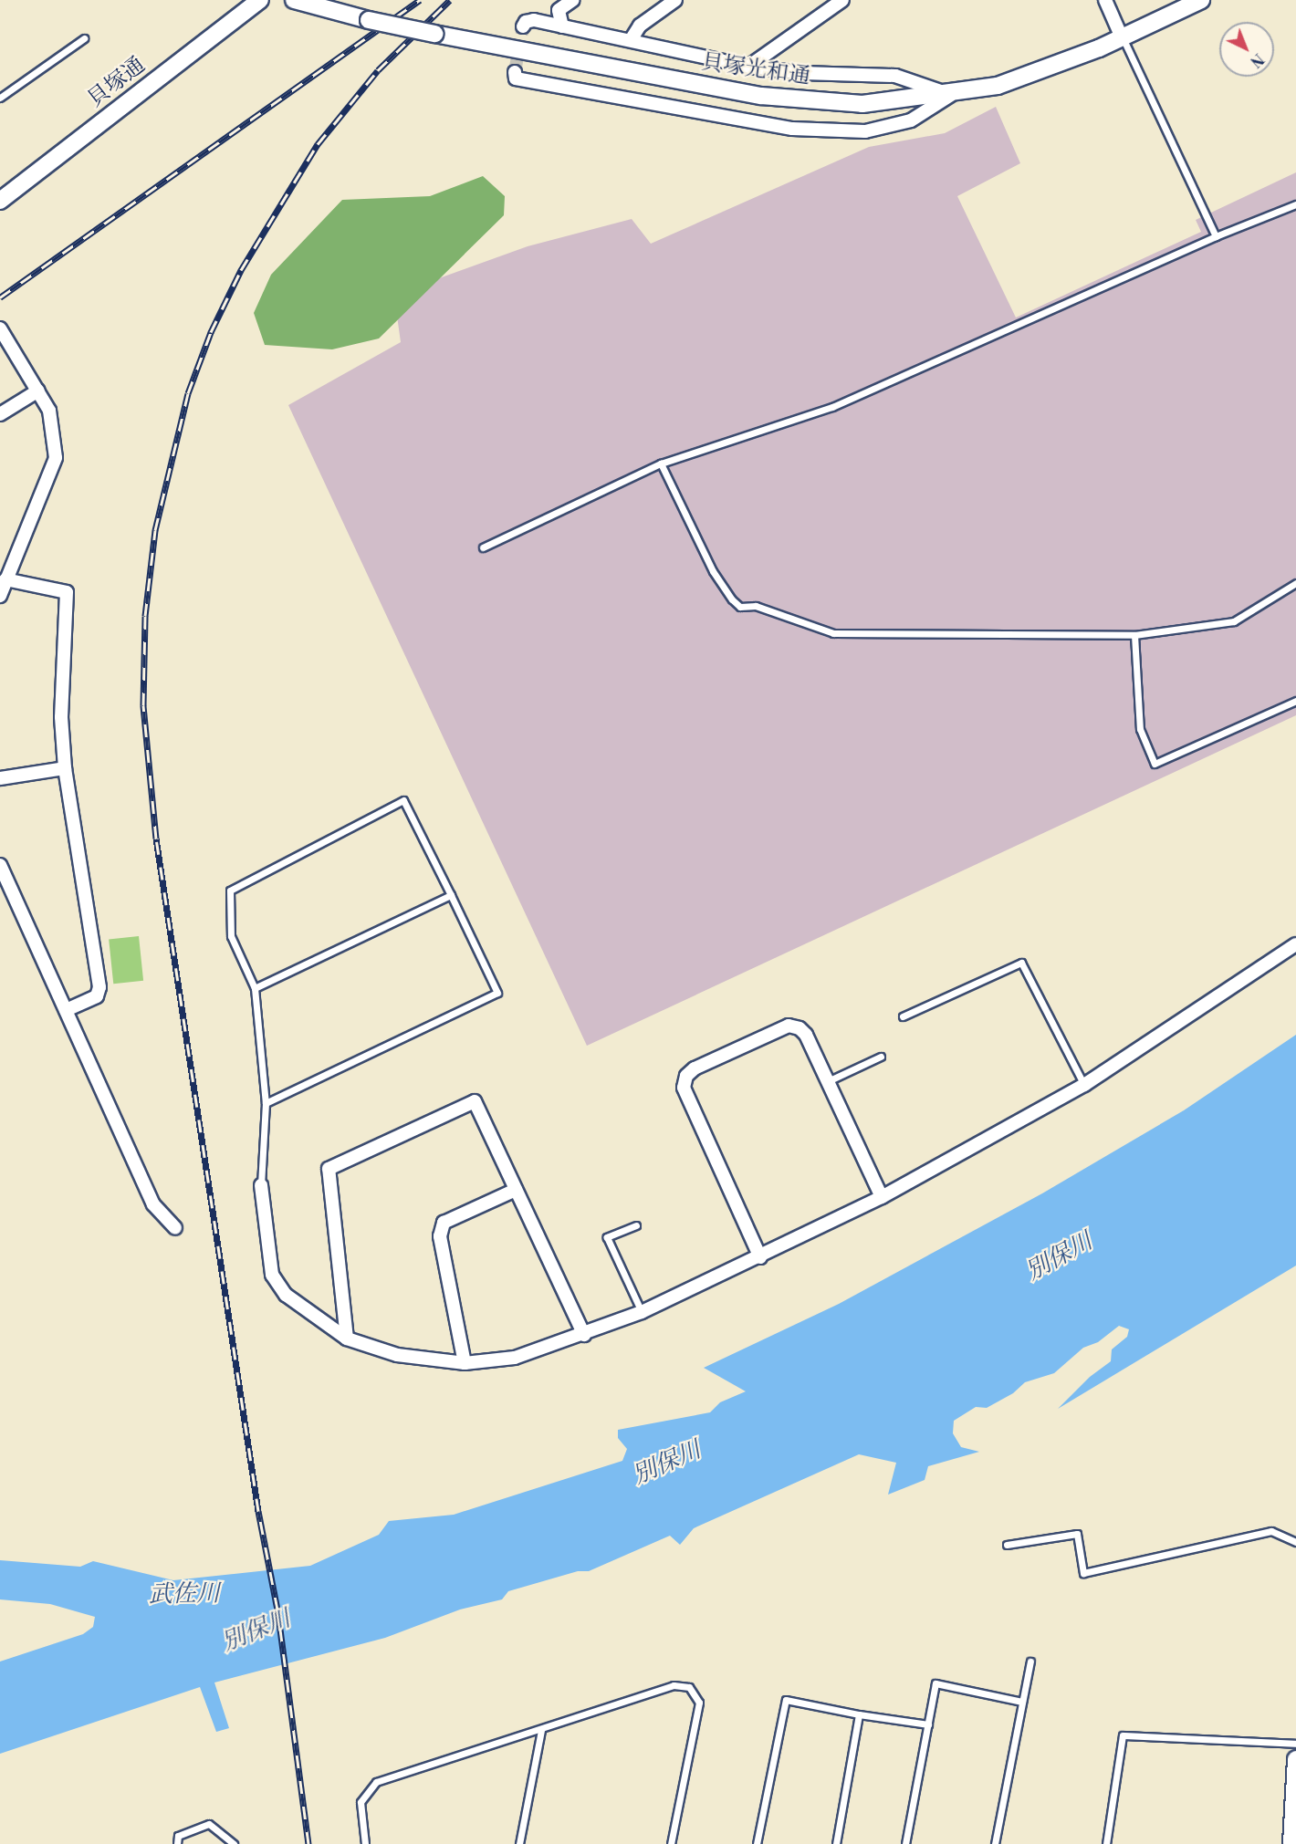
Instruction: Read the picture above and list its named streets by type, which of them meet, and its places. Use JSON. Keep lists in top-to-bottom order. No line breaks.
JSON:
{"streets":{"street":["貝塚光和通","貝塚通"]},"water":["別保川","武佐川"],"north":"bottom right"}
